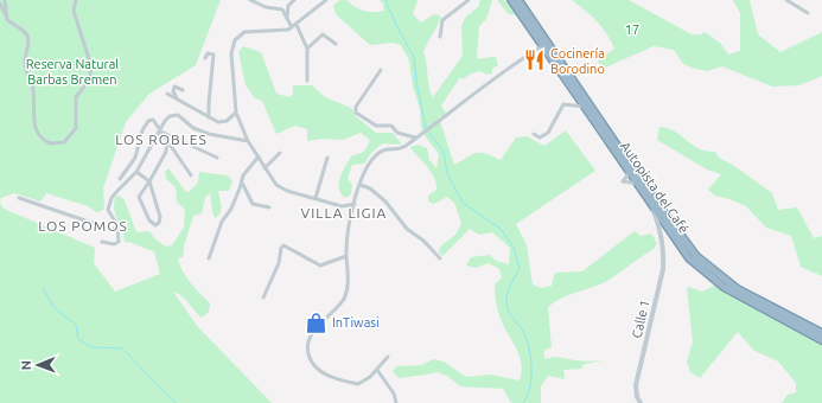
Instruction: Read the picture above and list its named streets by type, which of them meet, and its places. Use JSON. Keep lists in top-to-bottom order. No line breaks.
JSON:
{"streets":{"highway":["Autopista del Café"],"street":["Calle 1"]},"crossings":[["Autopista del Café","Calle 1"]],"districts":["LOS ROBLES","VILLA LIGIA","LOS POMOS"],"parks":["17","Reserva Natural Barbas Bremen"],"places":{"restaurant":["Cocinería Borodino"],"shop":["InTiwasi"]},"north":"left"}
